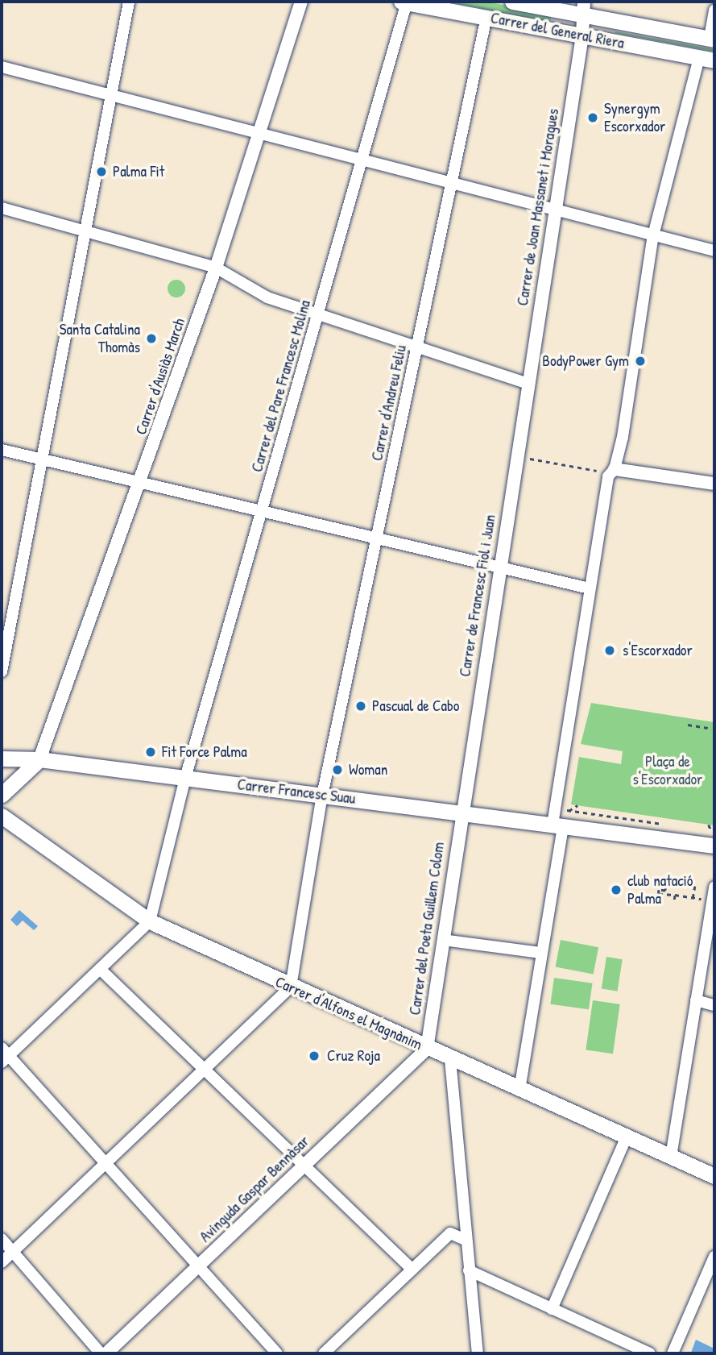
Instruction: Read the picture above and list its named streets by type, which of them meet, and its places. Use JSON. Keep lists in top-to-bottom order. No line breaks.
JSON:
{"streets":{"main road":["Carrer del General Riera","Carrer Francesc Suau","Carrer d'Alfons el Magnànim"],"street":["Carrer de Joan Massanet i Moragues","Carrer d'Ausiàs March","Carrer del Pare Francesc Molina","Carrer d'Andreu Feliu","Carrer de Francesc Fiol i Juan","Carrer del Poeta Guillem Colom","Avinguda Gaspar Bennàsar"]},"crossings":[["Carrer del General Riera","Carrer de Joan Massanet i Moragues"],["Carrer del General Riera","Carrer del Pare Francesc Molina"],["Carrer del General Riera","Carrer d'Andreu Feliu"],["Carrer de Joan Massanet i Moragues","Carrer de Francesc Fiol i Juan"],["Carrer d'Ausiàs March","Carrer Francesc Suau"],["Carrer del Pare Francesc Molina","Carrer Francesc Suau"],["Carrer del Pare Francesc Molina","Carrer d'Alfons el Magnànim"],["Carrer d'Andreu Feliu","Carrer Francesc Suau"],["Carrer d'Andreu Feliu","Carrer d'Alfons el Magnànim"],["Carrer de Francesc Fiol i Juan","Carrer Francesc Suau"],["Carrer de Francesc Fiol i Juan","Carrer del Poeta Guillem Colom"],["Carrer Francesc Suau","Carrer del Poeta Guillem Colom"],["Carrer del Poeta Guillem Colom","Carrer d'Alfons el Magnànim"],["Carrer del Poeta Guillem Colom","Avinguda Gaspar Bennàsar"],["Carrer d'Alfons el Magnànim","Avinguda Gaspar Bennàsar"]],"parks":["Plaça de s'Escorxador"],"places":["Synergym Escorxador","Palma Fit","Santa Catalina Thomàs","BodyPower Gym","s'Escorxador","Pascual de Cabo","Fit Force Palma","Woman","club natació Palma","Cruz Roja"]}
